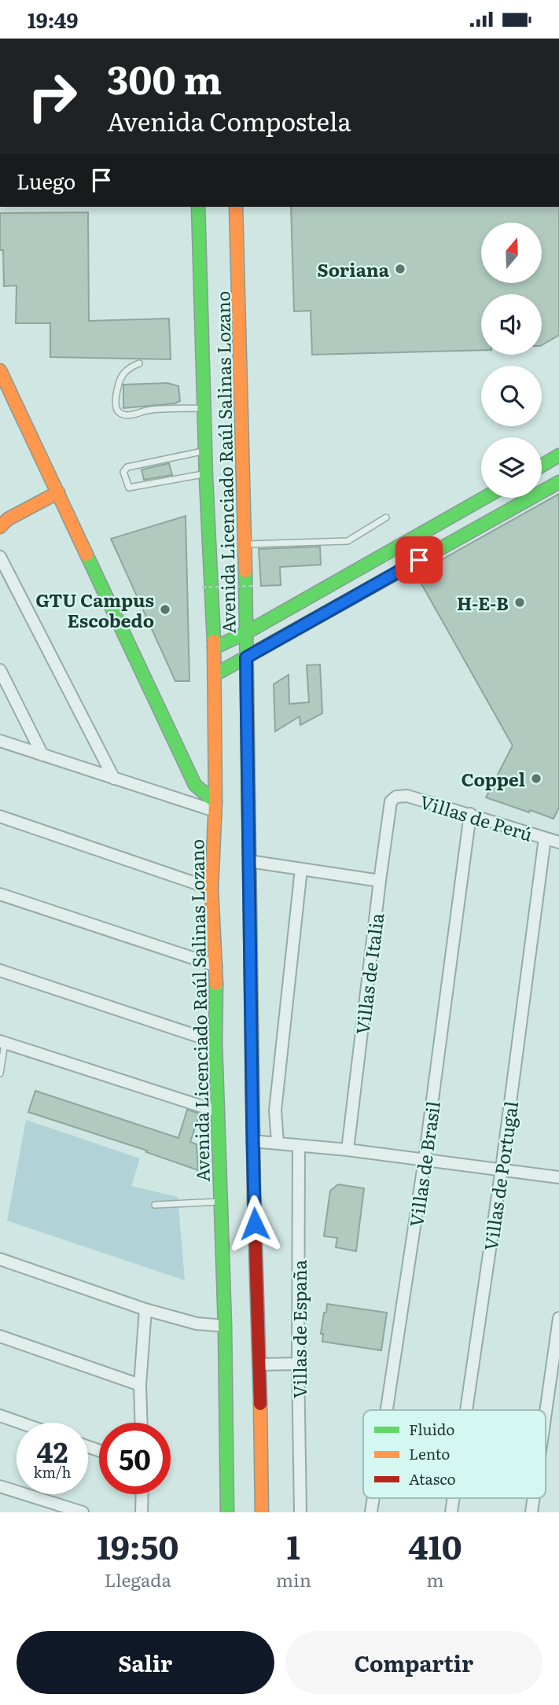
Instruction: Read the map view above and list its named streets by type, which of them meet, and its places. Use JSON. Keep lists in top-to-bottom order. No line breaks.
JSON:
{"streets":{"main road":["Avenida Licenciado Raúl Salinas Lozano"],"street":["Villas de Perú","Villas de Italia","Villas de Brasil","Villas de Portugal","Villas de España"]},"crossings":[["Villas de Perú","Villas de Italia"],["Villas de Perú","Villas de Brasil"],["Villas de Perú","Villas de Portugal"]],"places":["Soriana","H-E-B","GTU Campus Escobedo","Coppel"],"legend":["Fluido","Lento","Atasco"],"north":"top","page":{"status":"19:49","turn":["300 m","Avenida Compostela"],"then":"Luego","speed":"42 km/h","limit":"50","eta":["19:50","Llegada","1","min","410","m"],"buttons":["Salir","Compartir"]}}
